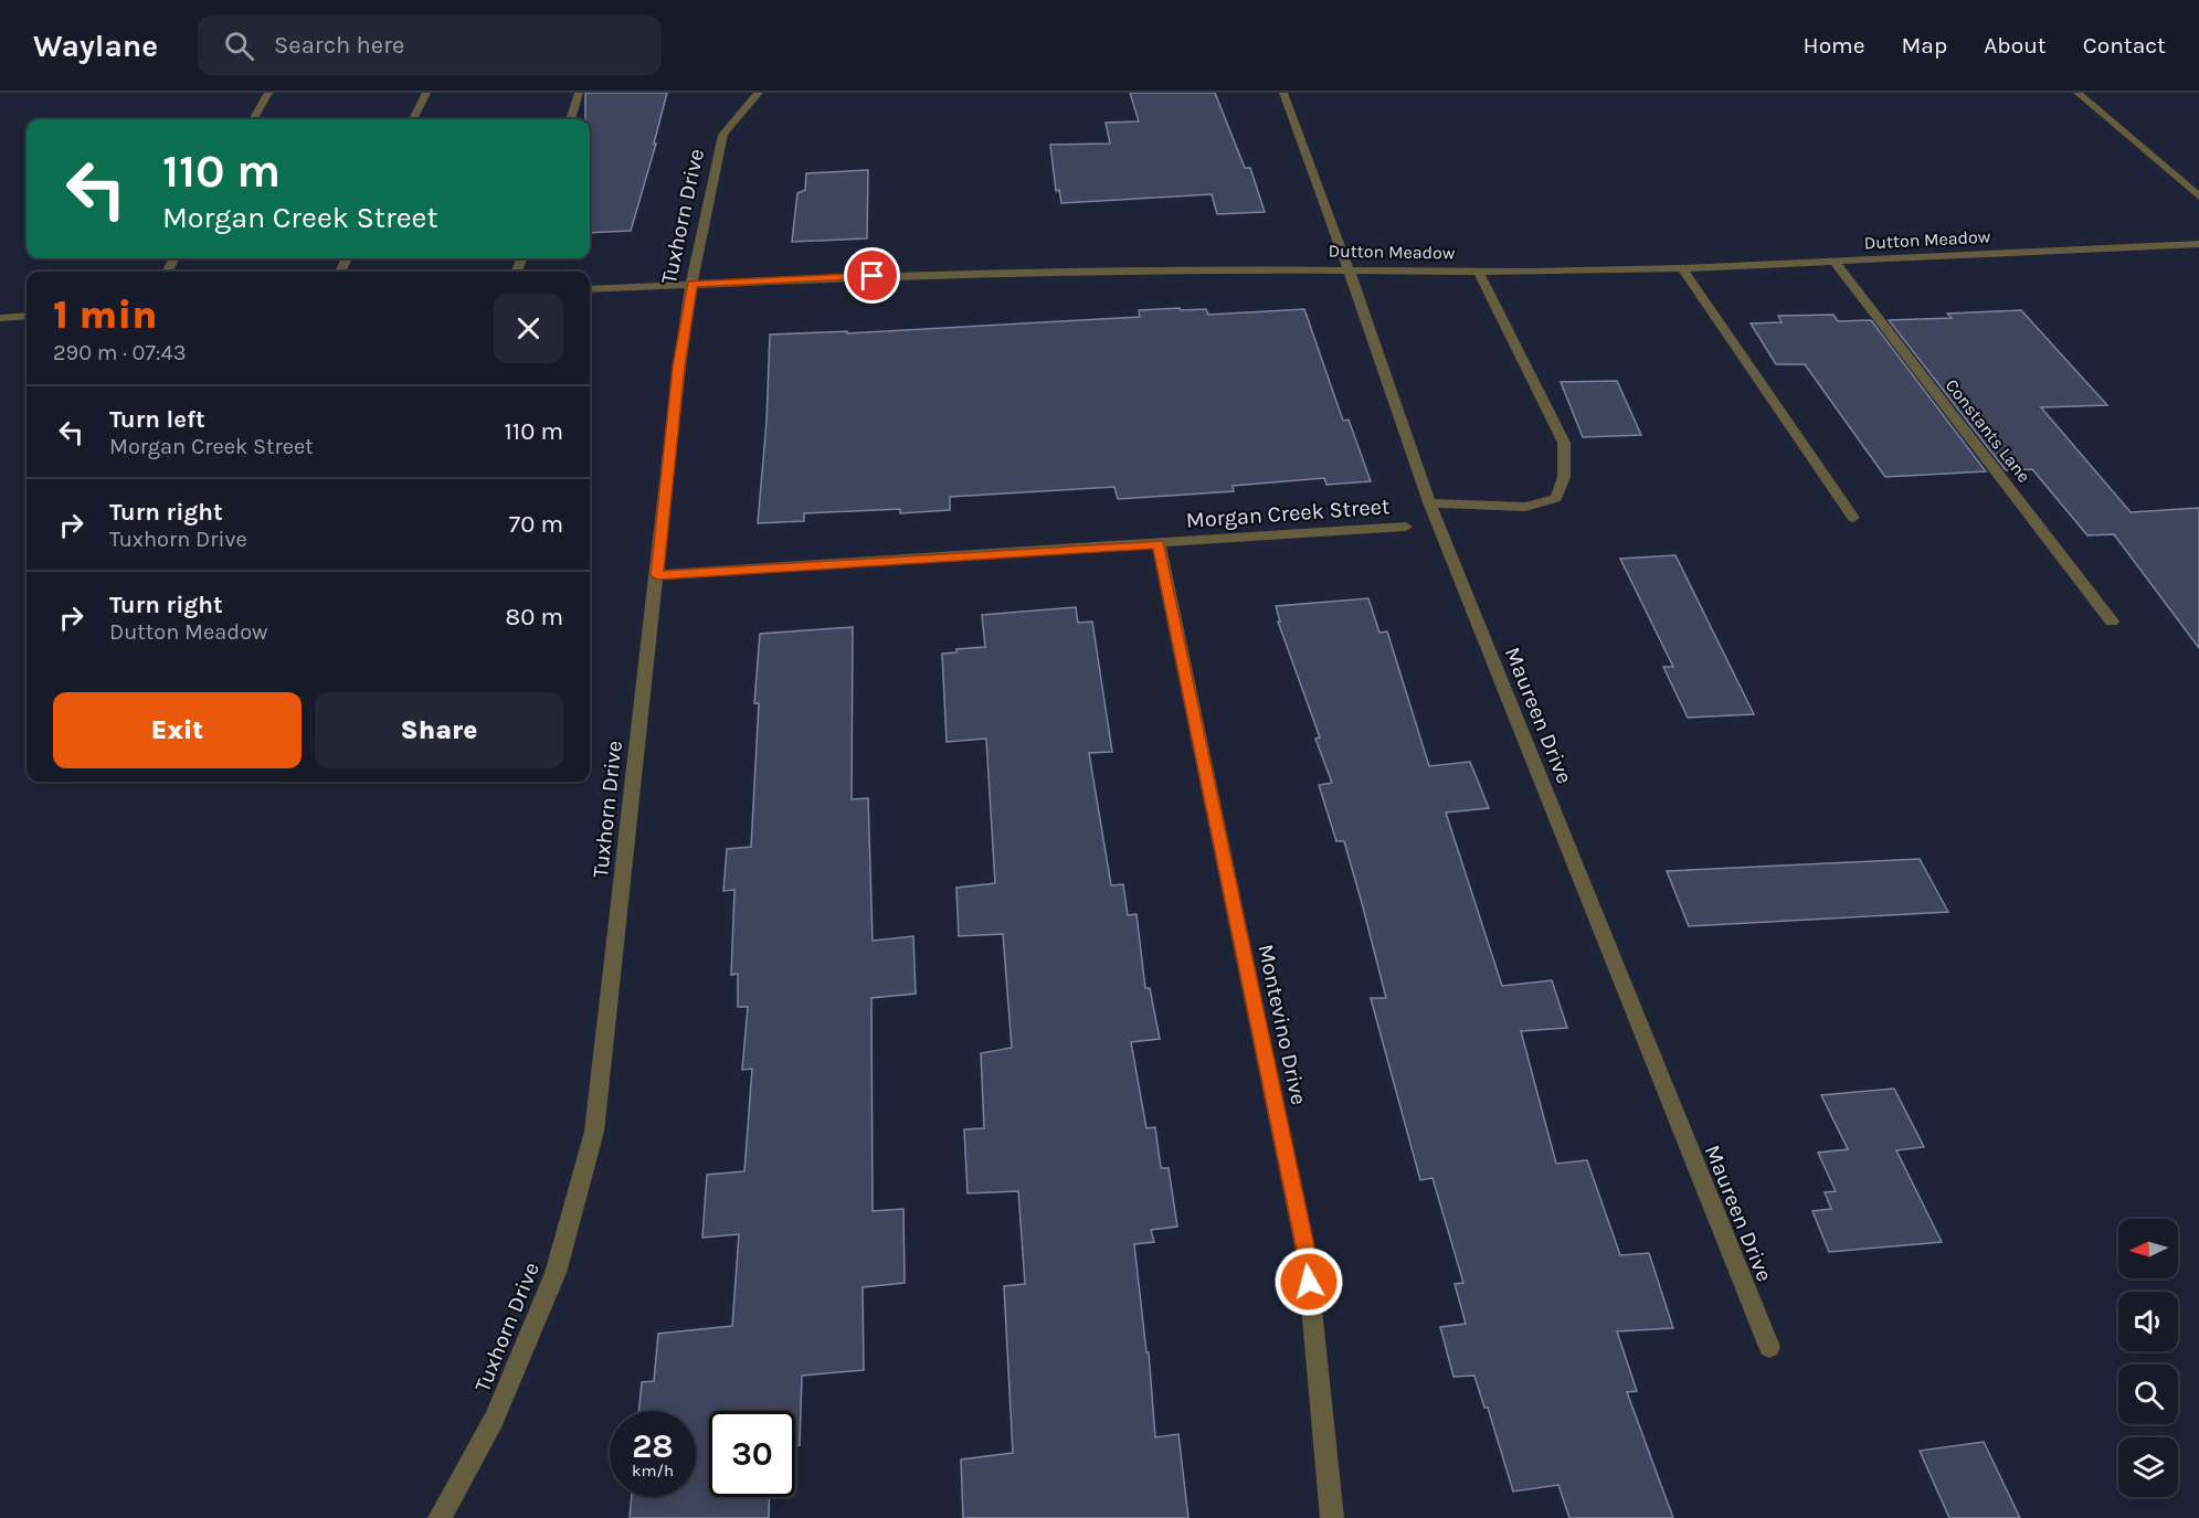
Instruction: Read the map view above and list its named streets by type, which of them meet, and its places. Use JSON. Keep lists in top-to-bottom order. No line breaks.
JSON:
{"streets":{"street":["Tuxhorn Drive","Dutton Meadow","Constants Lane","Morgan Creek Street","Maureen Drive","Montevino Drive"]},"crossings":[["Tuxhorn Drive","Dutton Meadow"],["Tuxhorn Drive","Morgan Creek Street"],["Dutton Meadow","Constants Lane"],["Dutton Meadow","Maureen Drive"],["Morgan Creek Street","Montevino Drive"]],"north":"left","page":{"header":"Waylane","search":"Search here","nav":["Home","Map","About","Contact"],"turn":["110 m","Morgan Creek Street"],"heading":["1 min","290 m · 07:43"],"list":[{"name":"Turn left","note":"Morgan Creek Street","value":"110 m"},{"name":"Turn right","note":"Tuxhorn Drive","value":"70 m"},{"name":"Turn right","note":"Dutton Meadow","value":"80 m"}],"buttons":["Exit","Share"],"speed":"28 km/h","limit":"30"}}
